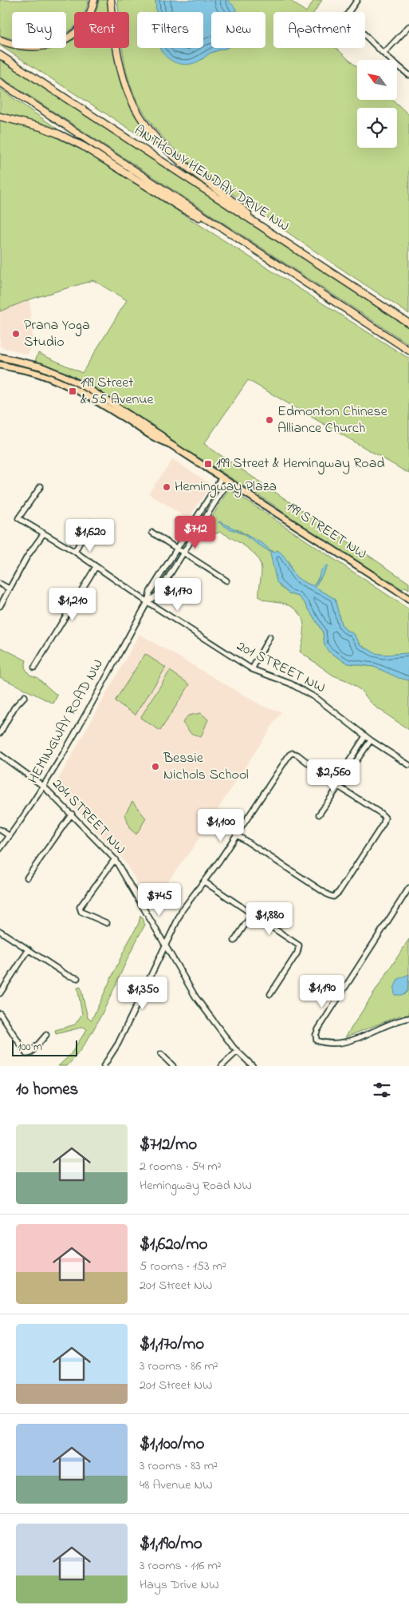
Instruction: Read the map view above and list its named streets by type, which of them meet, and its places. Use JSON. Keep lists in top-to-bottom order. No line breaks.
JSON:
{"streets":{"highway":["ANTHONY HENDAY DRIVE NW"],"main road":["199 STREET NW"],"street":["201 STREET NW","HEMINGWAY ROAD NW","204 STREET NW"]},"crossings":[["199 STREET NW","HEMINGWAY ROAD NW"],["201 STREET NW","HEMINGWAY ROAD NW"],["HEMINGWAY ROAD NW","204 STREET NW"]],"places":{"other":["Prana Yoga Studio","Edmonton Chinese Alliance Church","Hemingway Plaza","Bessie Nichols School"],"transit":["199 Street & 55 Avenue","199 Street & Hemingway Road"]},"scale_bar":"100 m","north":"top left","page":{"chip":["Buy","Rent","Filters","New","Apartment"],"price":["$712","$1,620","$1,170","$1,210","$2,560","$1,100","$745","$1,880","$1,190","$1,350"],"scale":"100 m","heading":"10 homes","list":[{"name":"$712/mo","note":"2 rooms · 54 m² · Hemingway Road NW"},{"name":"$1,620/mo","note":"5 rooms · 153 m² · 201 Street NW"},{"name":"$1,170/mo","note":"3 rooms · 86 m² · 201 Street NW"},{"name":"$1,100/mo","note":"3 rooms · 83 m² · 48 Avenue NW"},{"name":"$1,190/mo","note":"3 rooms · 116 m² · Hays Drive NW"}]}}
